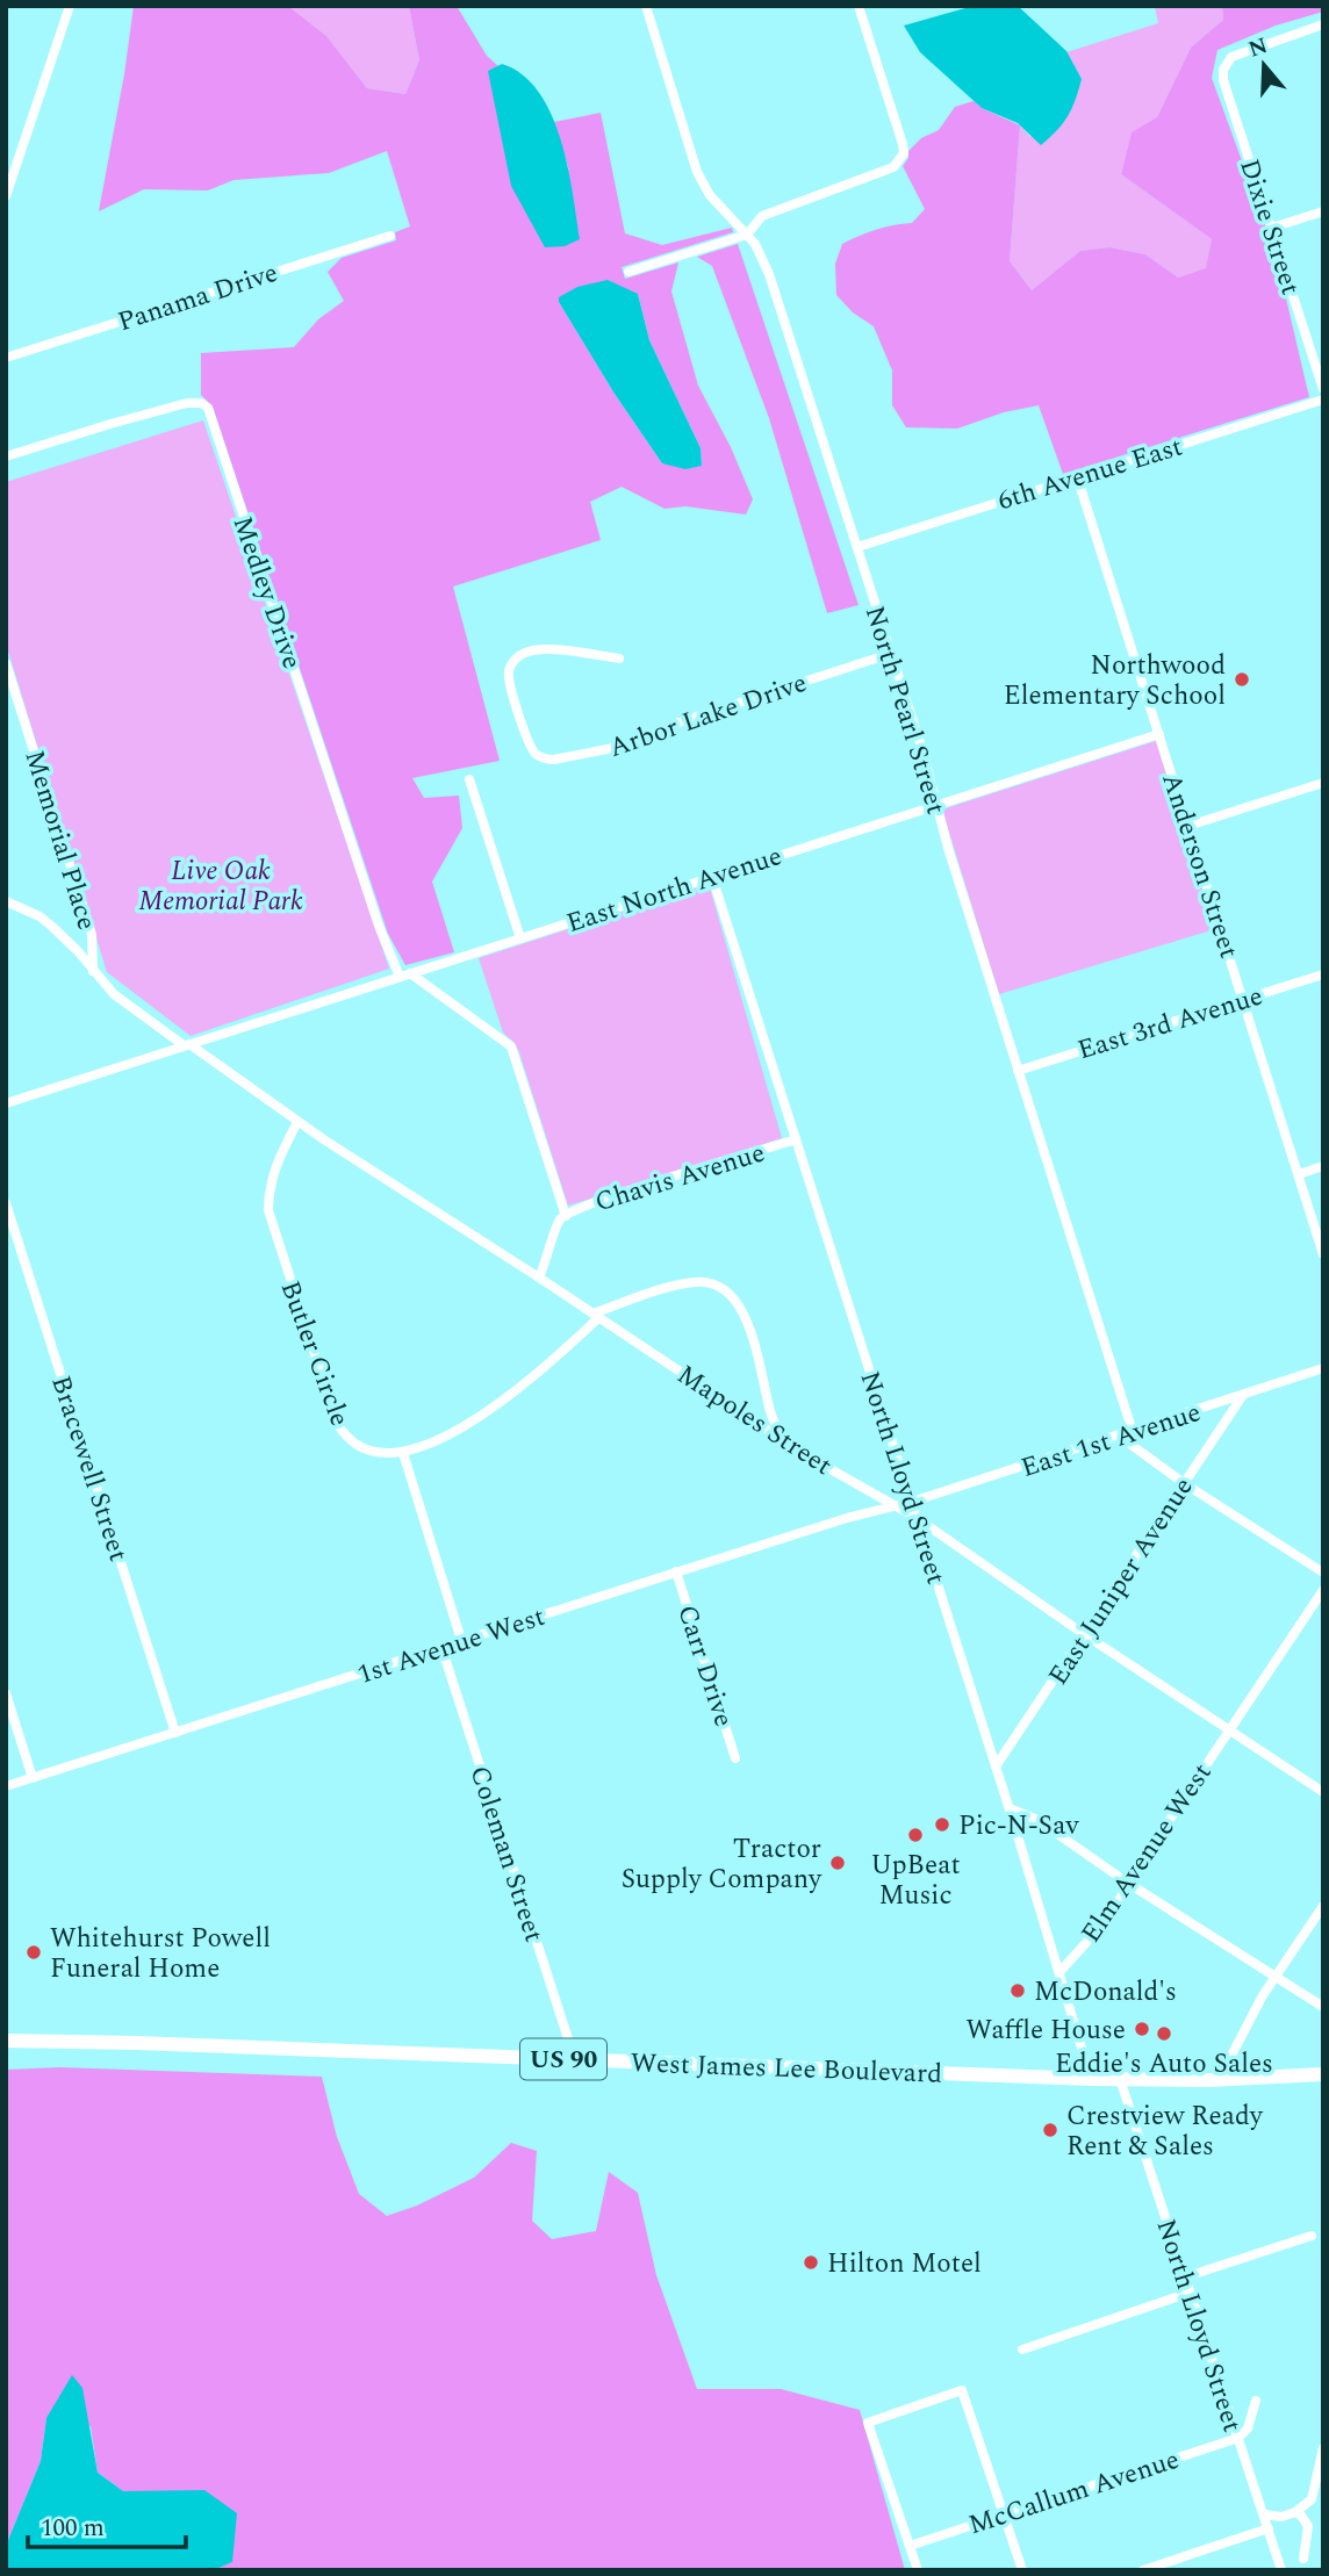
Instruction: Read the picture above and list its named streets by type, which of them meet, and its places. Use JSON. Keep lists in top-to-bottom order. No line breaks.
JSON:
{"streets":{"main road":["US 90","West James Lee Boulevard"],"street":["Dixie Street","Panama Drive","6th Avenue East","Medley Drive","North Pearl Street","Arbor Lake Drive","Memorial Place","Anderson Street","East North Avenue","East 3rd Avenue","Chavis Avenue","Butler Circle","Mapoles Street","East 1st Avenue","Bracewell Street","North Lloyd Street","East Juniper Avenue","1st Avenue West","Carr Drive","Elm Avenue West","Coleman Street","McCallum Avenue"]},"crossings":[["6th Avenue East","North Pearl Street"],["6th Avenue East","Anderson Street"],["Medley Drive","East North Avenue"],["North Pearl Street","Arbor Lake Drive"],["North Pearl Street","East North Avenue"],["North Pearl Street","East 3rd Avenue"],["North Pearl Street","East 1st Avenue"],["Memorial Place","Mapoles Street"],["Anderson Street","East North Avenue"],["Anderson Street","East 3rd Avenue"],["East North Avenue","Mapoles Street"],["East North Avenue","North Lloyd Street"],["Chavis Avenue","North Lloyd Street"],["Butler Circle","Mapoles Street"],["Mapoles Street","East 1st Avenue"],["Mapoles Street","North Lloyd Street"],["Mapoles Street","East Juniper Avenue"],["Mapoles Street","1st Avenue West"],["Mapoles Street","Elm Avenue West"],["East 1st Avenue","North Lloyd Street"],["East 1st Avenue","East Juniper Avenue"],["East 1st Avenue","1st Avenue West"],["Bracewell Street","1st Avenue West"],["North Lloyd Street","East Juniper Avenue"],["North Lloyd Street","Elm Avenue West"],["North Lloyd Street","West James Lee Boulevard"],["North Lloyd Street","McCallum Avenue"],["1st Avenue West","Carr Drive"],["1st Avenue West","Coleman Street"],["Coleman Street","West James Lee Boulevard"]],"parks":["Live Oak Memorial Park"],"places":["Northwood Elementary School","Pic-N-Sav","UpBeat Music","Tractor Supply Company","Whitehurst Powell Funeral Home","McDonald's","Waffle House","Eddie's Auto Sales","Crestview Ready Rent & Sales","Hilton Motel"],"scale_bar":"100 m","north":"top"}
